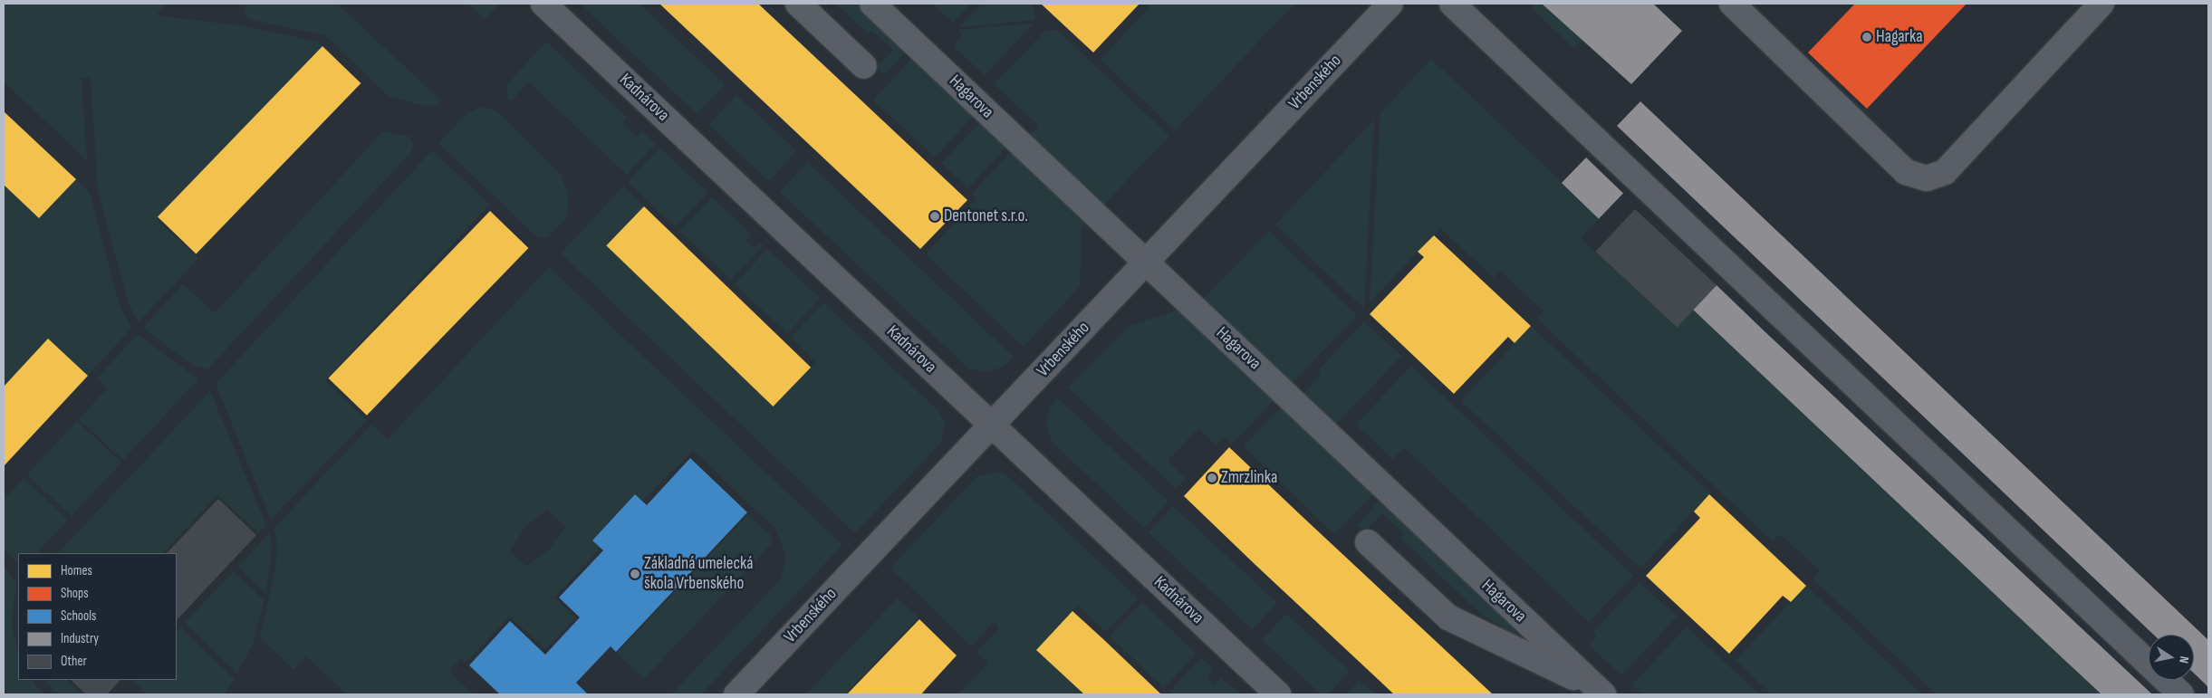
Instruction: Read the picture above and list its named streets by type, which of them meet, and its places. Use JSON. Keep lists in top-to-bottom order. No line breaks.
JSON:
{"streets":{"street":["Vrbenského","Hagarova","Kadnárova"]},"crossings":[["Vrbenského","Hagarova"],["Vrbenského","Kadnárova"]],"places":["Hagarka","Dentonet s.r.o.","Zmrzlinka","Základná umelecká škola Vrbenského"],"legend":["Homes","Shops","Schools","Industry","Other"],"north":"right"}
